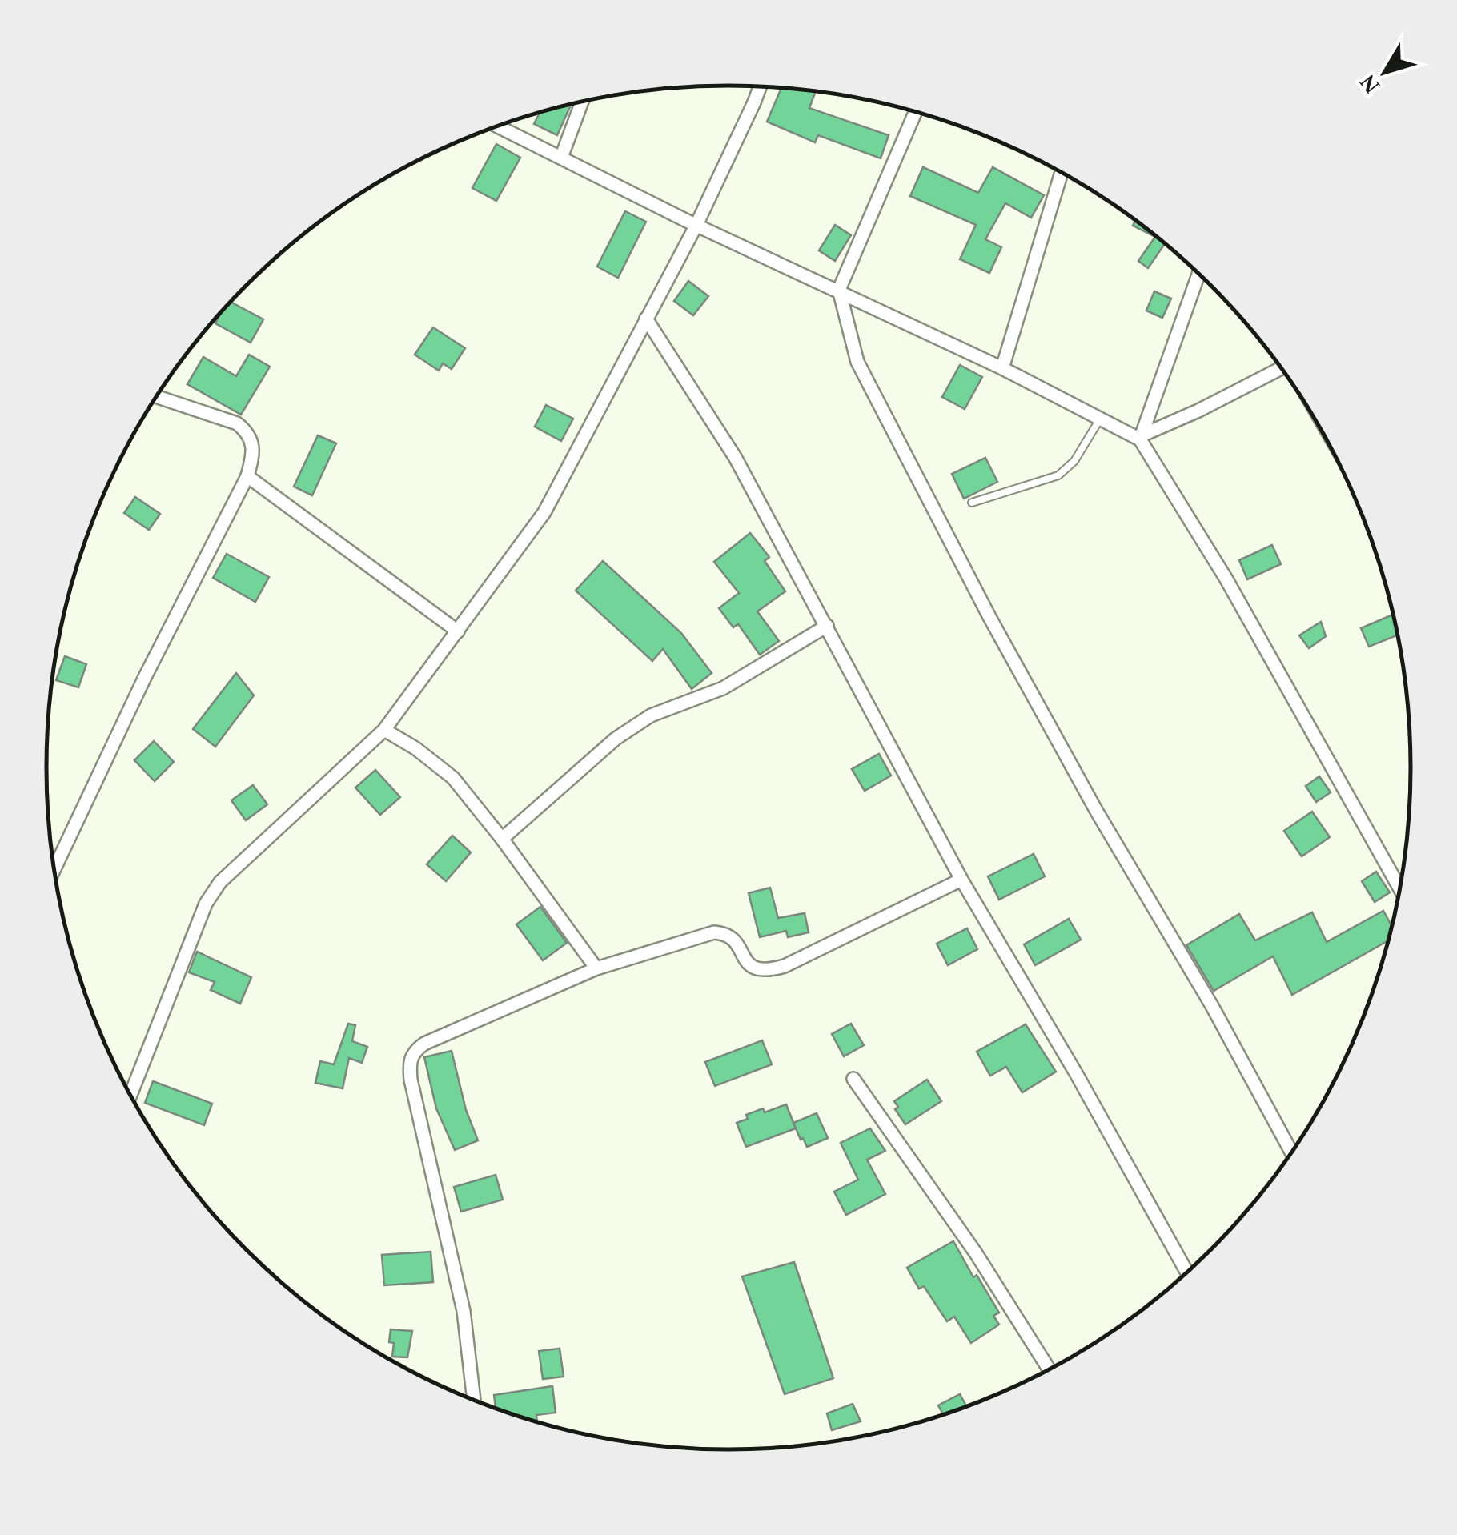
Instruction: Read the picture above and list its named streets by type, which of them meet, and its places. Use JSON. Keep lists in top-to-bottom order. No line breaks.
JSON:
{"north":"bottom left"}
